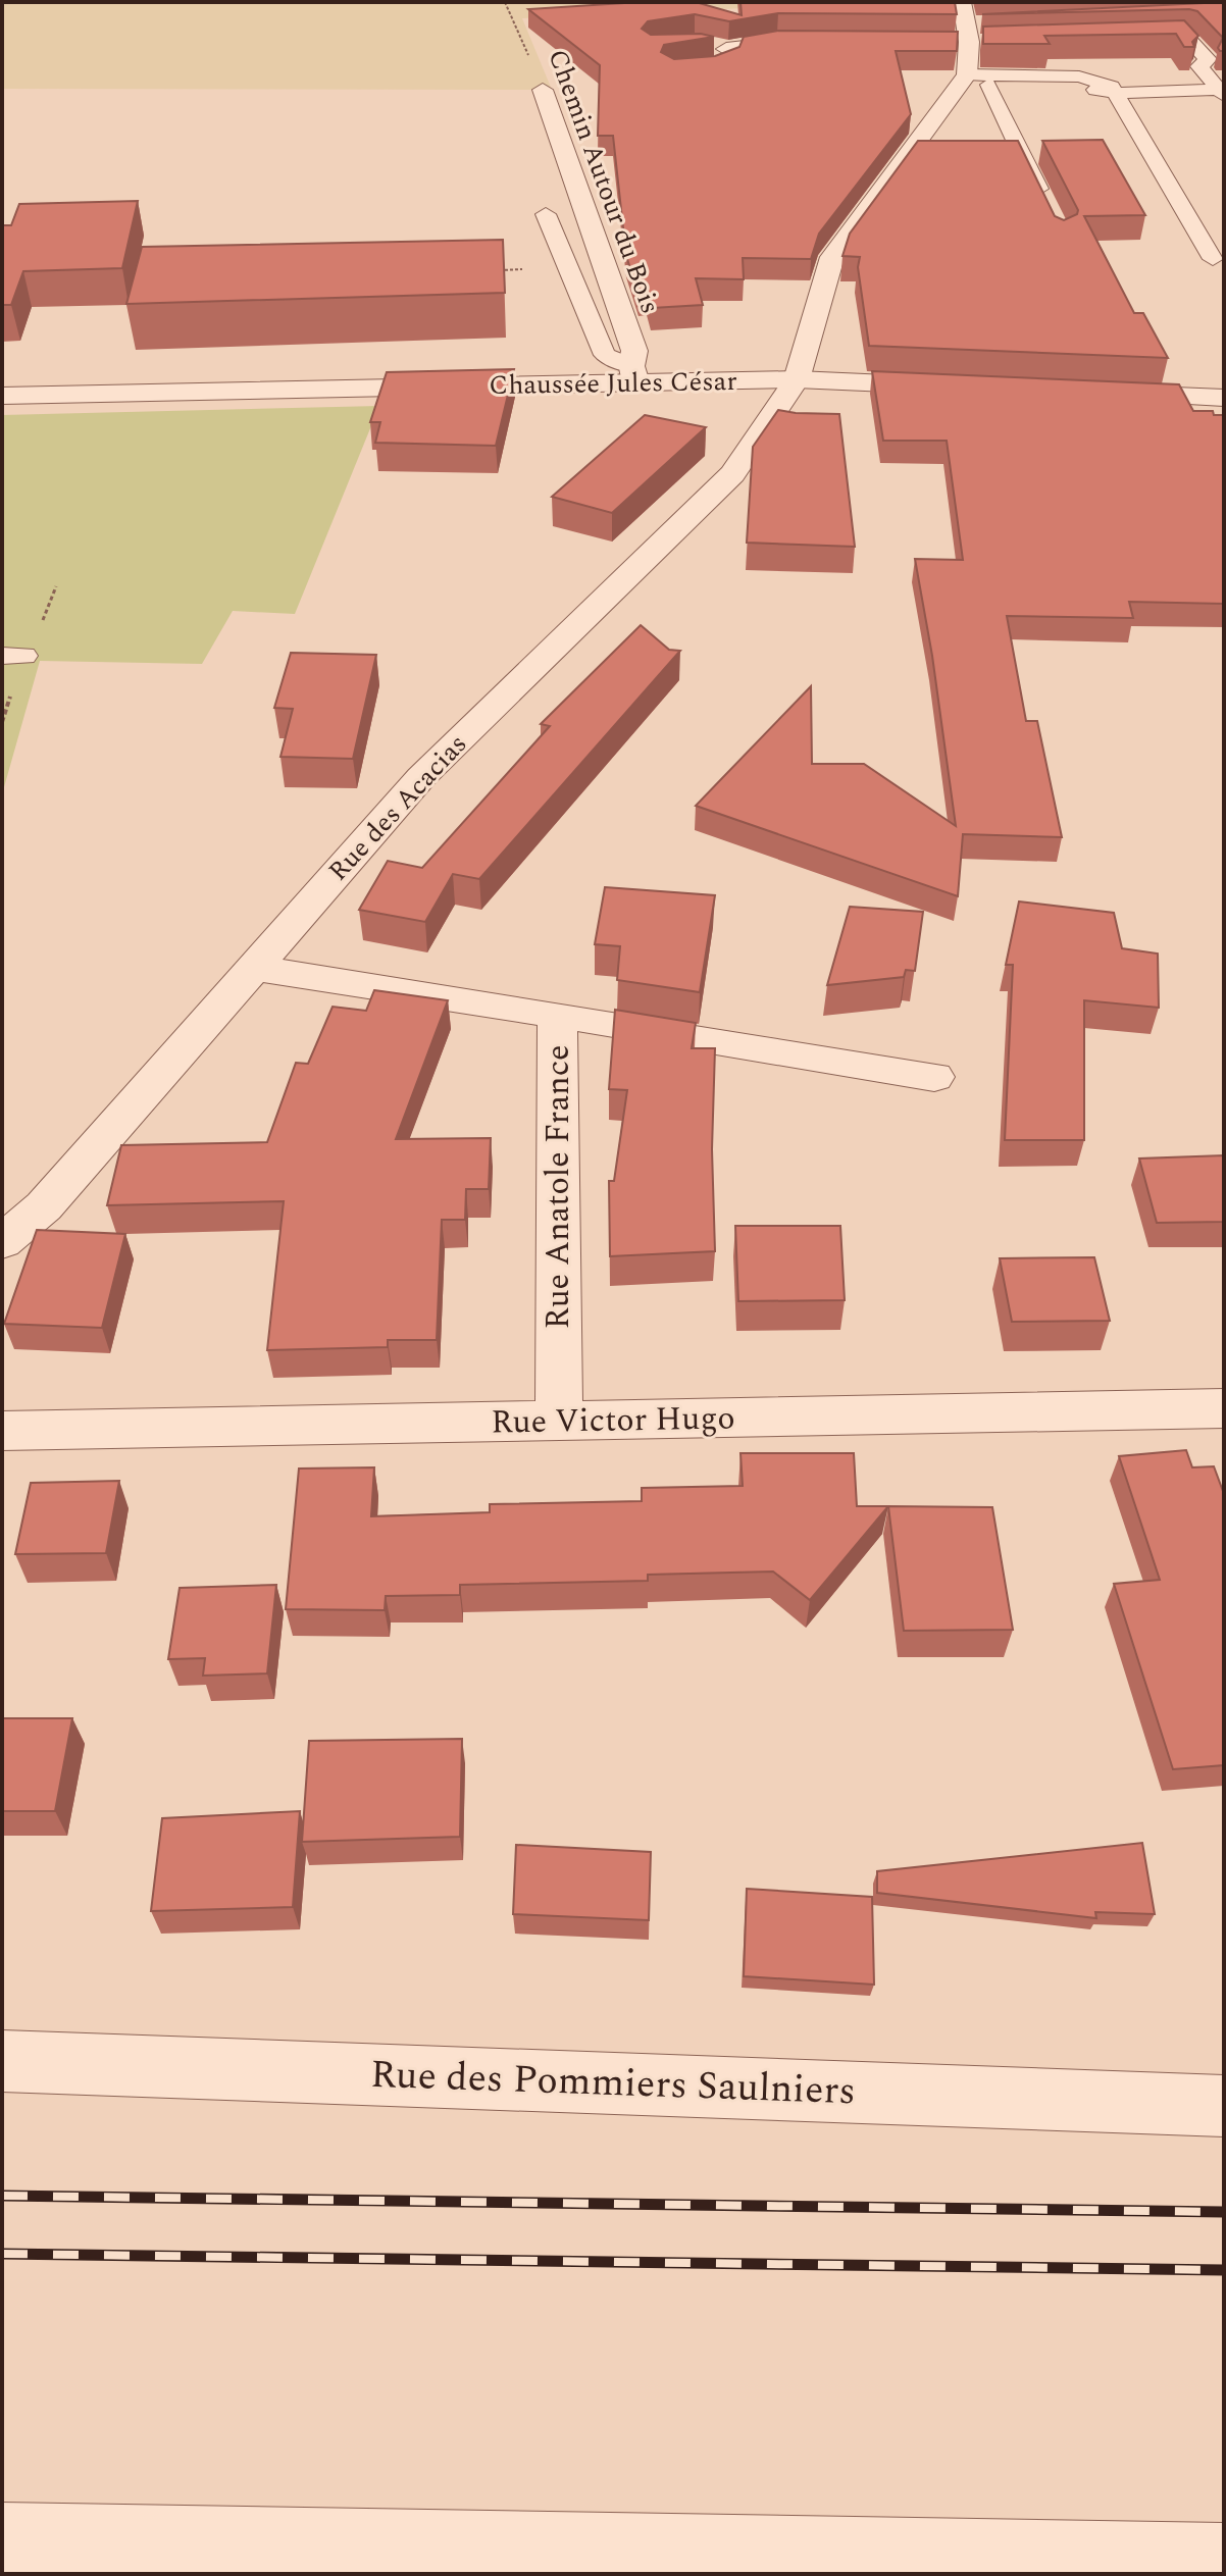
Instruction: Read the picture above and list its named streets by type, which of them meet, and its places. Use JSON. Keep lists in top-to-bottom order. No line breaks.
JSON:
{"streets":{"street":["Chemin Autour du Bois","Chaussée Jules César","Rue des Acacias","Rue Anatole France","Rue Victor Hugo","Rue des Pommiers Saulniers"]},"crossings":[["Chemin Autour du Bois","Chaussée Jules César"],["Chaussée Jules César","Rue des Acacias"],["Rue des Acacias","Rue Anatole France"],["Rue Anatole France","Rue Victor Hugo"]]}
